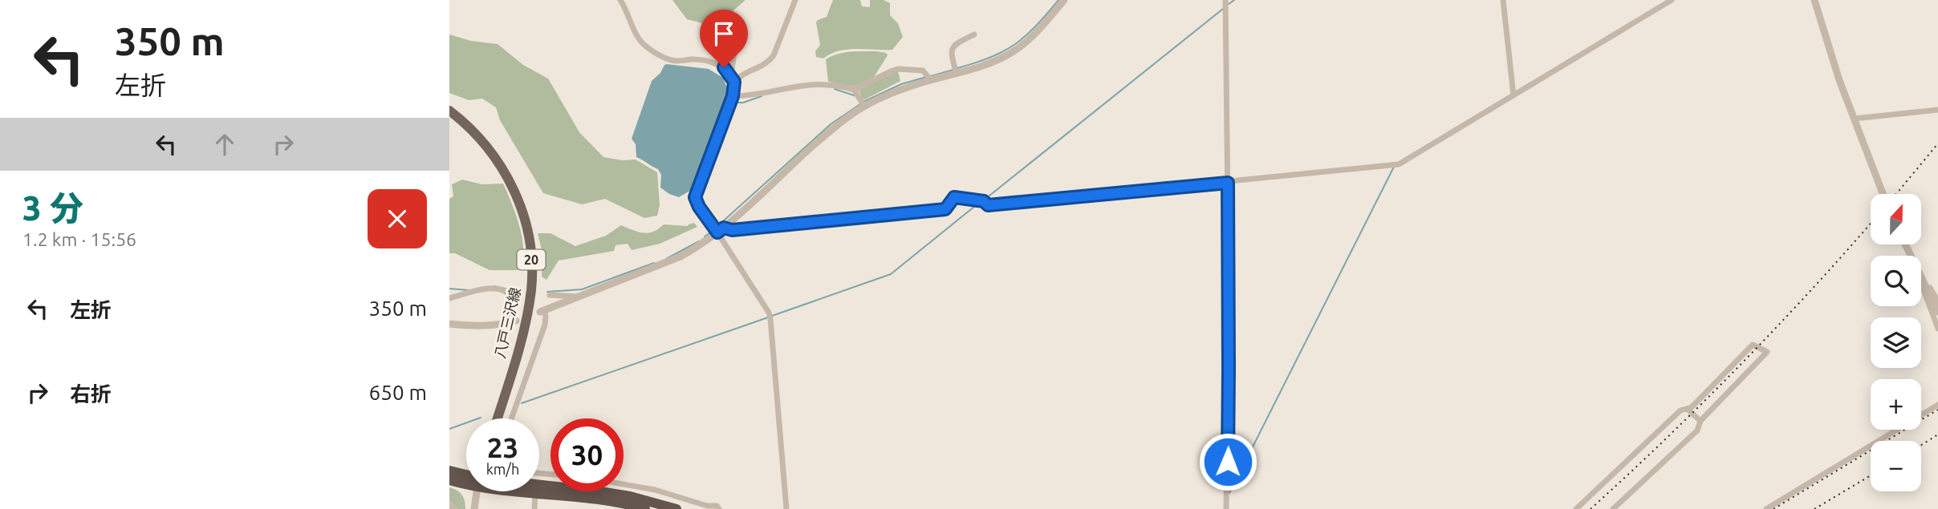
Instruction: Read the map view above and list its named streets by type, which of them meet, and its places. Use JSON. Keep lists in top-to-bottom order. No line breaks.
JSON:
{"streets":{"main road":["20","八戸三沢線"]},"north":"top","page":{"turn":["350 m","左折"],"heading":["3 分","1.2 km · 15:56"],"map_buttons":["+","−"],"list":[{"name":"左折","value":"350 m"},{"name":"右折","value":"650 m"}],"speed":"23 km/h","limit":"30"}}
